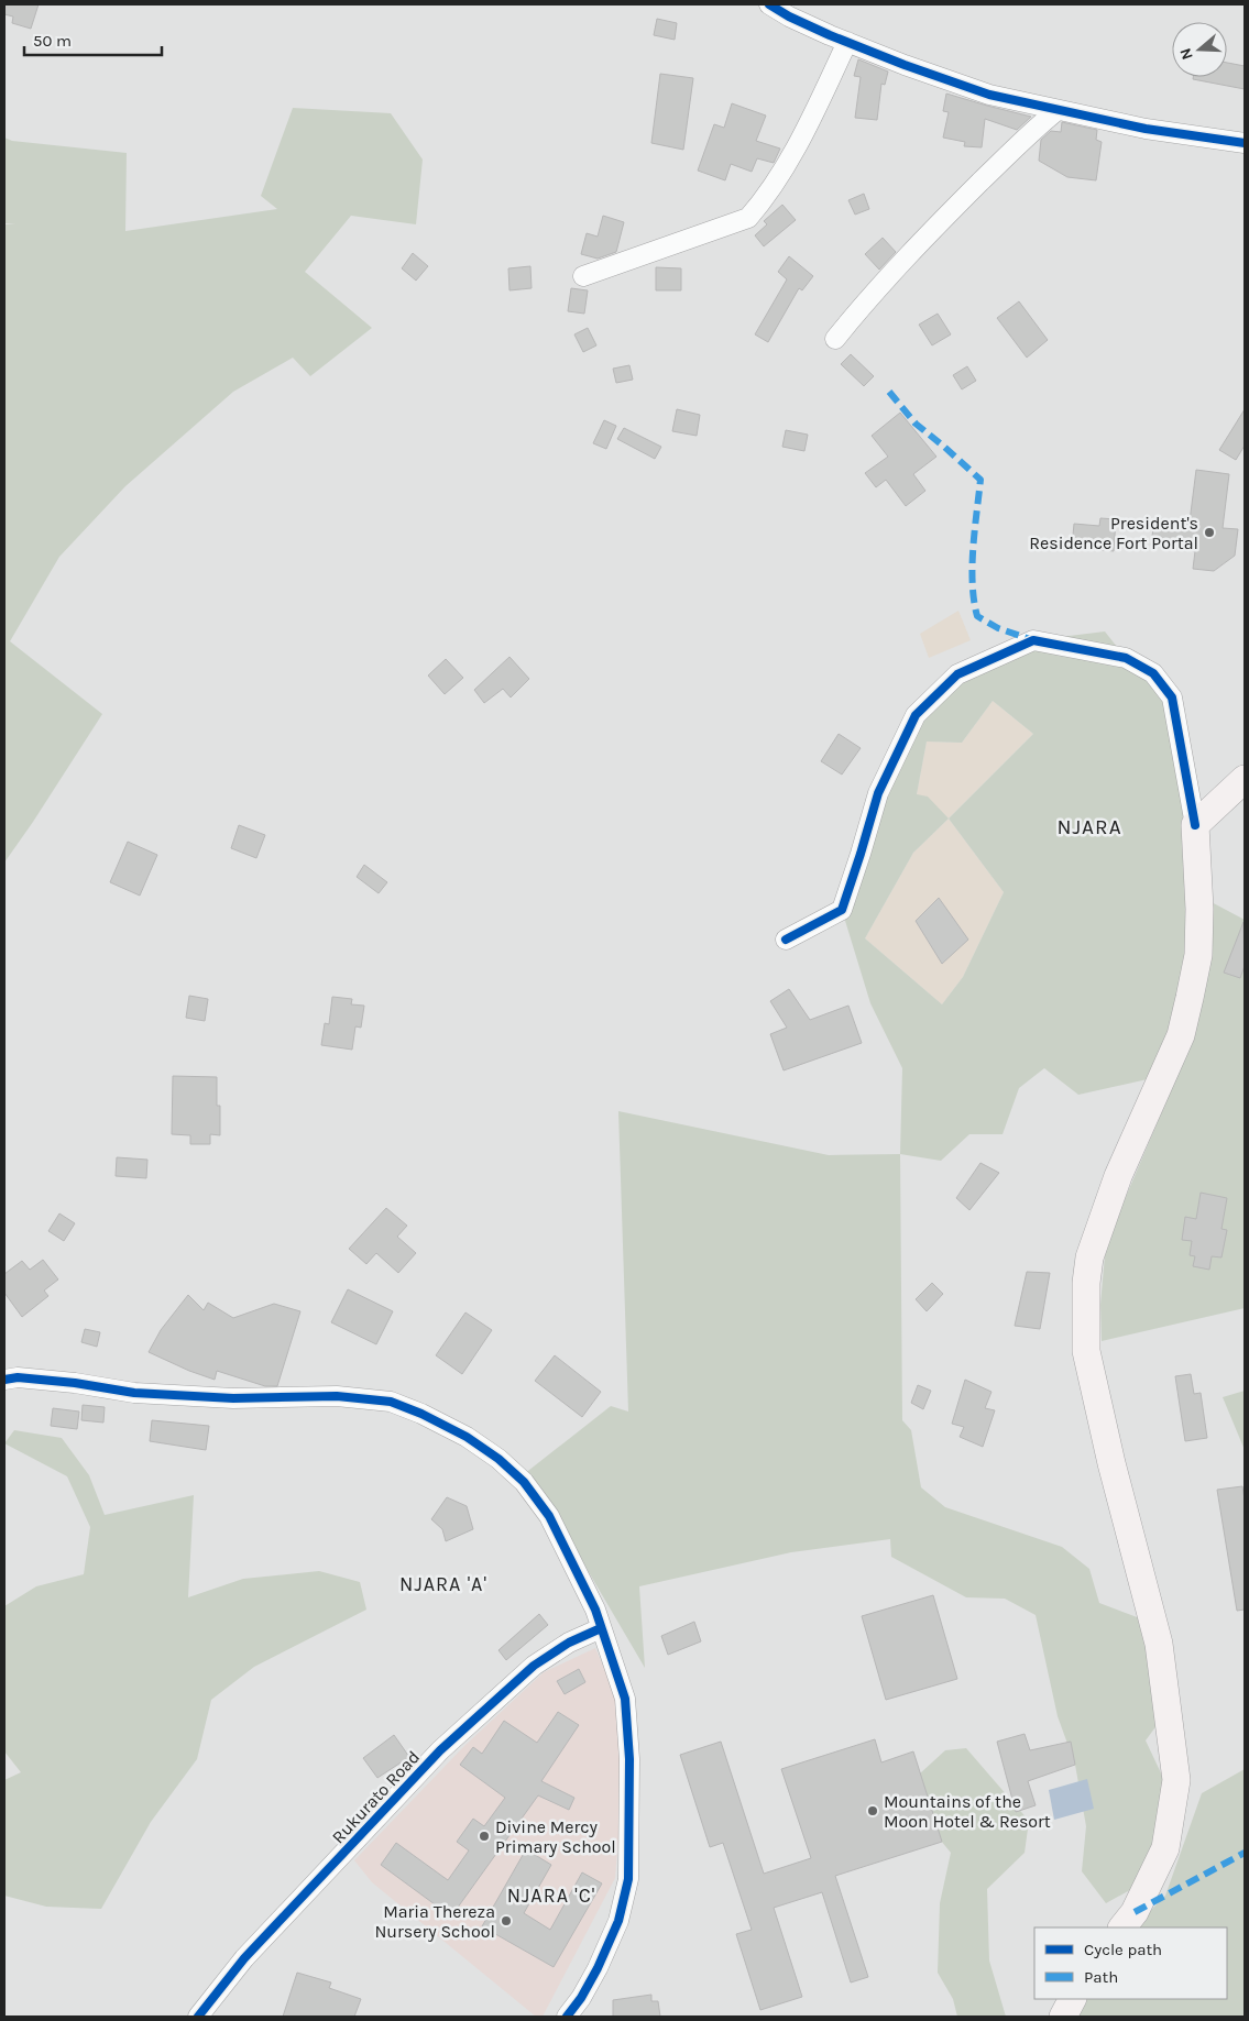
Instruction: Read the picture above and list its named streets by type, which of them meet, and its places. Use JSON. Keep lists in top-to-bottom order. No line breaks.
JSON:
{"streets":{"street":["Rukurato Road"]},"districts":["NJARA","NJARA 'A'","NJARA 'C'"],"places":["President's Residence Fort Portal","Mountains of the Moon Hotel & Resort","Divine Mercy Primary School","Maria Thereza Nursery School"],"legend":["Cycle path","Path"],"scale_bar":"50 m","north":"left"}
